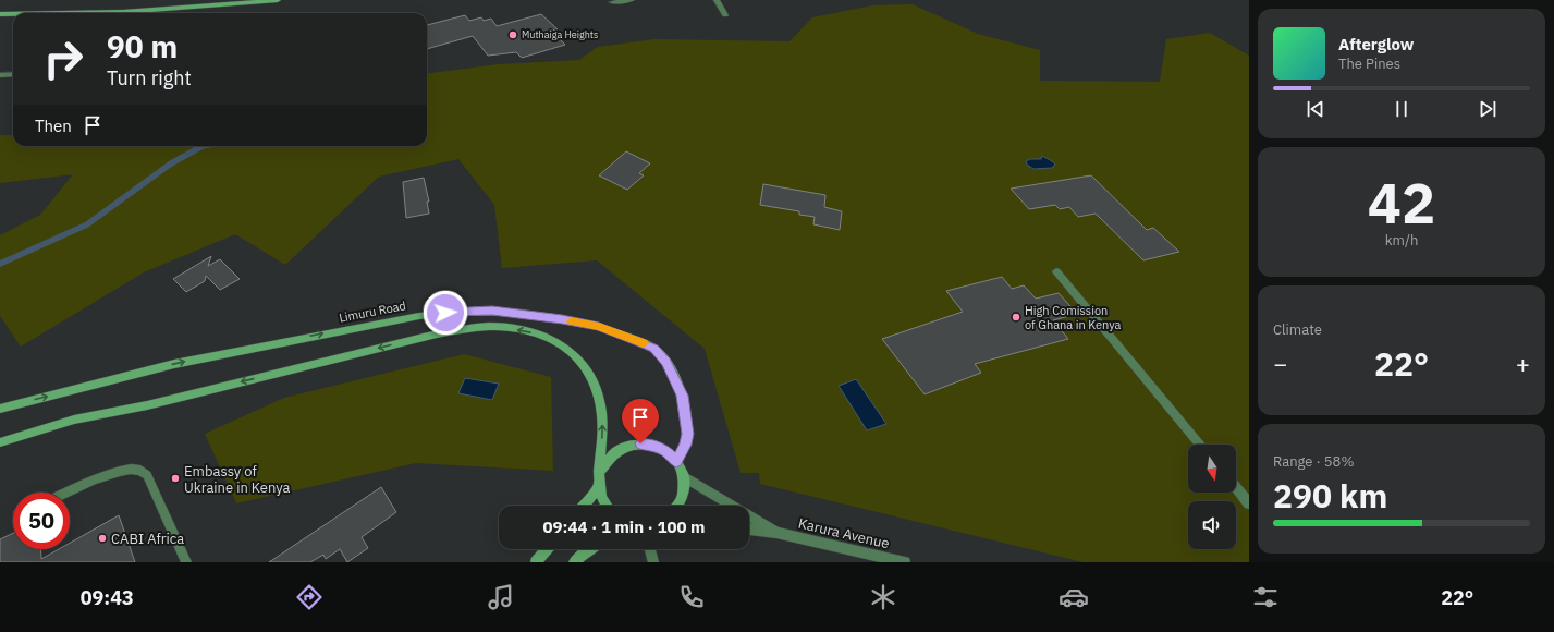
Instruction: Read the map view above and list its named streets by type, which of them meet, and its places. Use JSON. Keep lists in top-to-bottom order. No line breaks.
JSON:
{"streets":{"main road":["Limuru Road"],"street":["Karura Avenue"]},"one_way":["Limuru Road"],"places":["Muthaiga Heights","High Comission of Ghana in Kenya","Embassy of Ukraine in Kenya","CABI Africa"],"north":"bottom","page":{"turn":["90 m","Turn right"],"song":["Afterglow","The Pines"],"then":"Then","tile":[["42","km/h"],"Climate",["Range · 58%","290 km"]],"heat":["−","22°","+"],"limit":"50","trip":"09:44 · 1 min · 100 m","tabs":["09:43","22°"]}}
